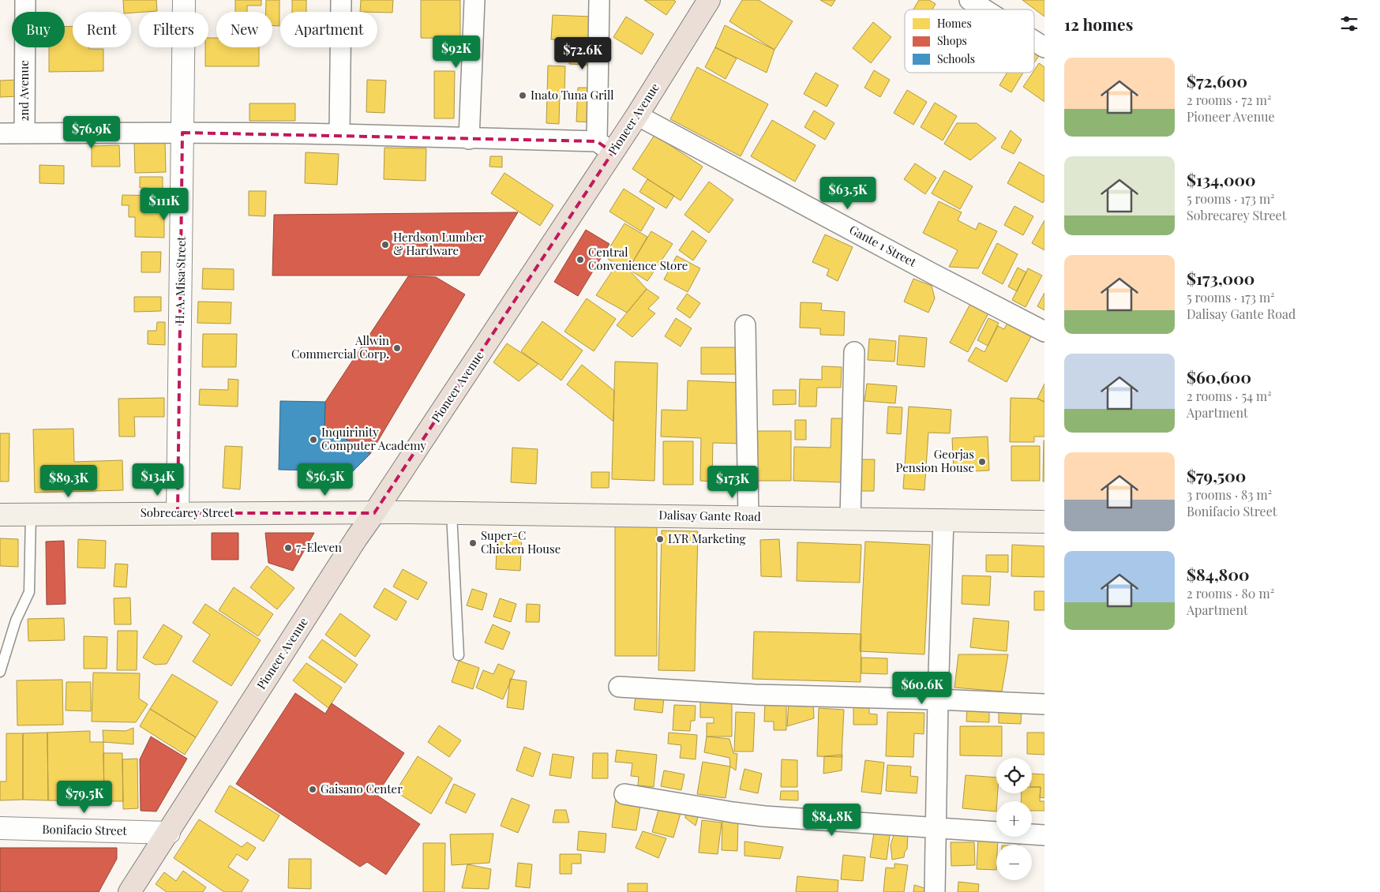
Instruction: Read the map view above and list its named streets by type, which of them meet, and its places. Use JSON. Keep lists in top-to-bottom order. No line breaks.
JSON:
{"streets":{"highway":["Pioneer Avenue"],"main road":["Sobrecarey Street","Dalisay Gante Road"],"street":["2nd Avenue","Gante 1 Street","H. A. Misa Street","Bonifacio Street"]},"crossings":[["Pioneer Avenue","Gante 1 Street"],["Pioneer Avenue","Sobrecarey Street"],["Pioneer Avenue","Dalisay Gante Road"],["Pioneer Avenue","Bonifacio Street"],["H. A. Misa Street","Sobrecarey Street"],["Sobrecarey Street","Dalisay Gante Road"]],"places":["Inato Tuna Grill","Herdson Lumber & Hardware","Central Convenience Store","Allwin Commercial Corp.","Inquirinity Computer Academy","Georjas Pension House","LYR Marketing","Super-C Chicken House","7-Eleven","Gaisano Center"],"legend":["Homes","Shops","Schools"],"page":{"heading":"12 homes","chip":["Buy","Rent","Filters","New","Apartment"],"price":["$92K","$72.6K","$76.9K","$63.5K","$111K","$134K","$56.5K","$89.3K","$173K","$60.6K","$79.5K","$84.8K"],"list":[{"name":"$72,600","note":"2 rooms · 72 m² · Pioneer Avenue"},{"name":"$134,000","note":"5 rooms · 173 m² · Sobrecarey Street"},{"name":"$173,000","note":"5 rooms · 173 m² · Dalisay Gante Road"},{"name":"$60,600","note":"2 rooms · 54 m² · Apartment"},{"name":"$79,500","note":"3 rooms · 83 m² · Bonifacio Street"},{"name":"$84,800","note":"2 rooms · 80 m² · Apartment"}],"map_buttons":["+","−"]}}
